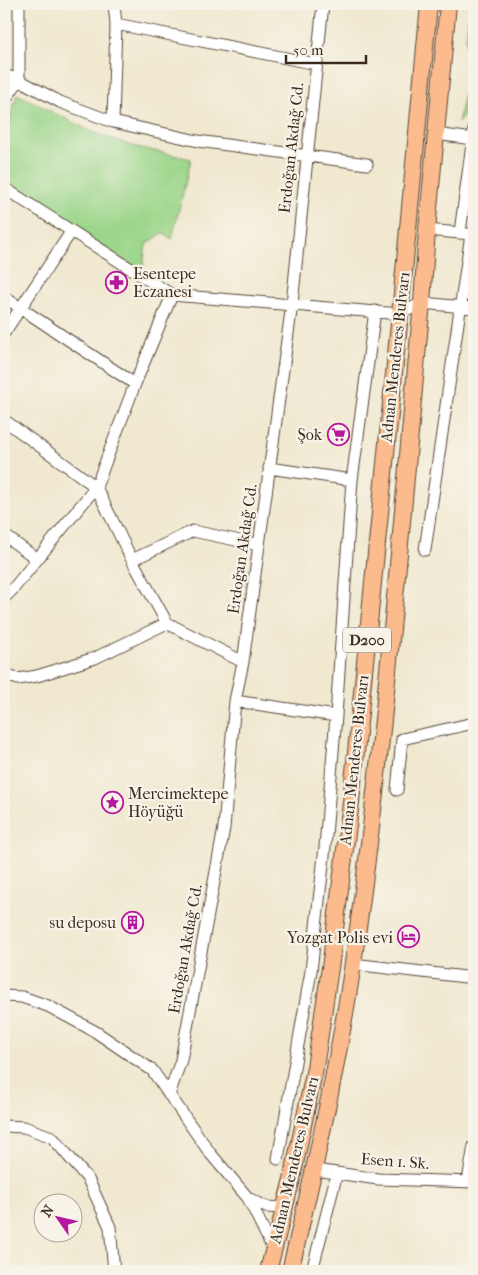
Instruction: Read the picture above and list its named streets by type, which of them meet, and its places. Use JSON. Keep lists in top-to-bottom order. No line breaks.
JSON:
{"streets":{"highway":["Adnan Menderes Bulvarı","D200"],"street":["Erdoğan Akdağ Cd.","Esen 1. Sk."]},"crossings":[["Adnan Menderes Bulvarı","Esen 1. Sk."]],"places":{"pharmacy":["Esentepe Eczanesi"],"supermarket":["Şok"],"place":["Mercimektepe Höyüğü"],"building":["su deposu"],"hotel":["Yozgat Polis evi"]},"scale_bar":"50 m","north":"top left"}
